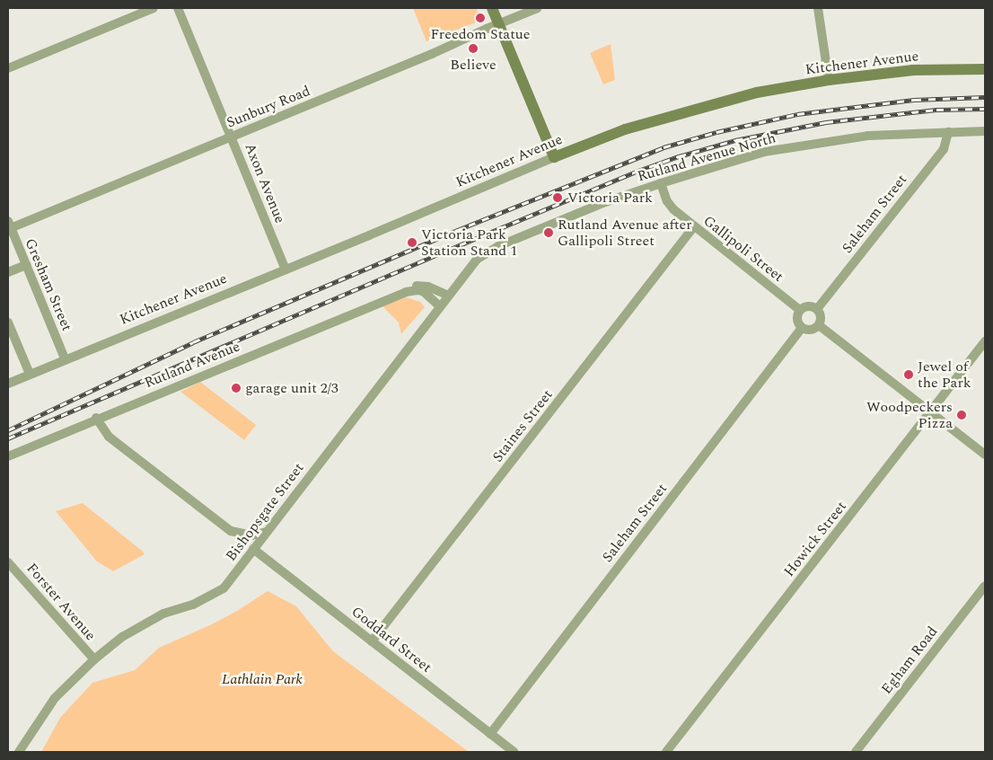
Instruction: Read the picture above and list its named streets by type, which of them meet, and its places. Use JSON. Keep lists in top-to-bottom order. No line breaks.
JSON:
{"streets":{"street":["Kitchener Avenue","Sunbury Road","Rutland Avenue North","Axon Avenue","Saleham Street","Gallipoli Street","Gresham Street","Rutland Avenue","Staines Street","Bishopsgate Street","Howick Street","Forster Avenue","Goddard Street","Egham Road"]},"crossings":[["Kitchener Avenue","Axon Avenue"],["Kitchener Avenue","Gresham Street"],["Sunbury Road","Axon Avenue"],["Sunbury Road","Gresham Street"],["Rutland Avenue North","Saleham Street"],["Rutland Avenue North","Gallipoli Street"],["Rutland Avenue North","Bishopsgate Street"],["Saleham Street","Gallipoli Street"],["Saleham Street","Goddard Street"],["Gallipoli Street","Staines Street"],["Rutland Avenue","Bishopsgate Street"],["Staines Street","Goddard Street"],["Bishopsgate Street","Forster Avenue"],["Bishopsgate Street","Goddard Street"]],"parks":["Lathlain Park"],"places":["Freedom Statue","Believe","Victoria Park","Rutland Avenue after Gallipoli Street","Victoria Park Station Stand 1","Jewel of the Park","garage unit 2/3","Woodpeckers Pizza"]}
